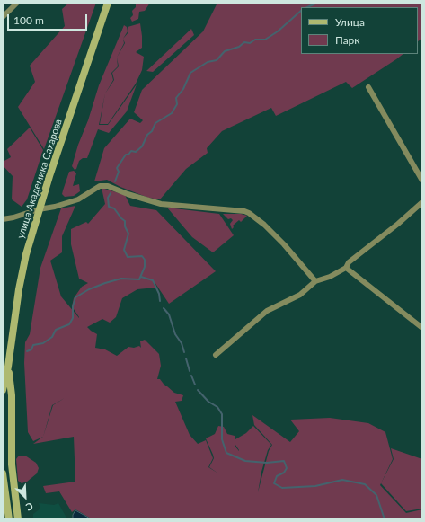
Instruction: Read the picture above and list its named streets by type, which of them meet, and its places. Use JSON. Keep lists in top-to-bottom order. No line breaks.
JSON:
{"streets":{"main road":["улица Академика Сахарова"]},"legend":["Улица","Парк"],"scale_bar":"100 m","north":"bottom right"}
